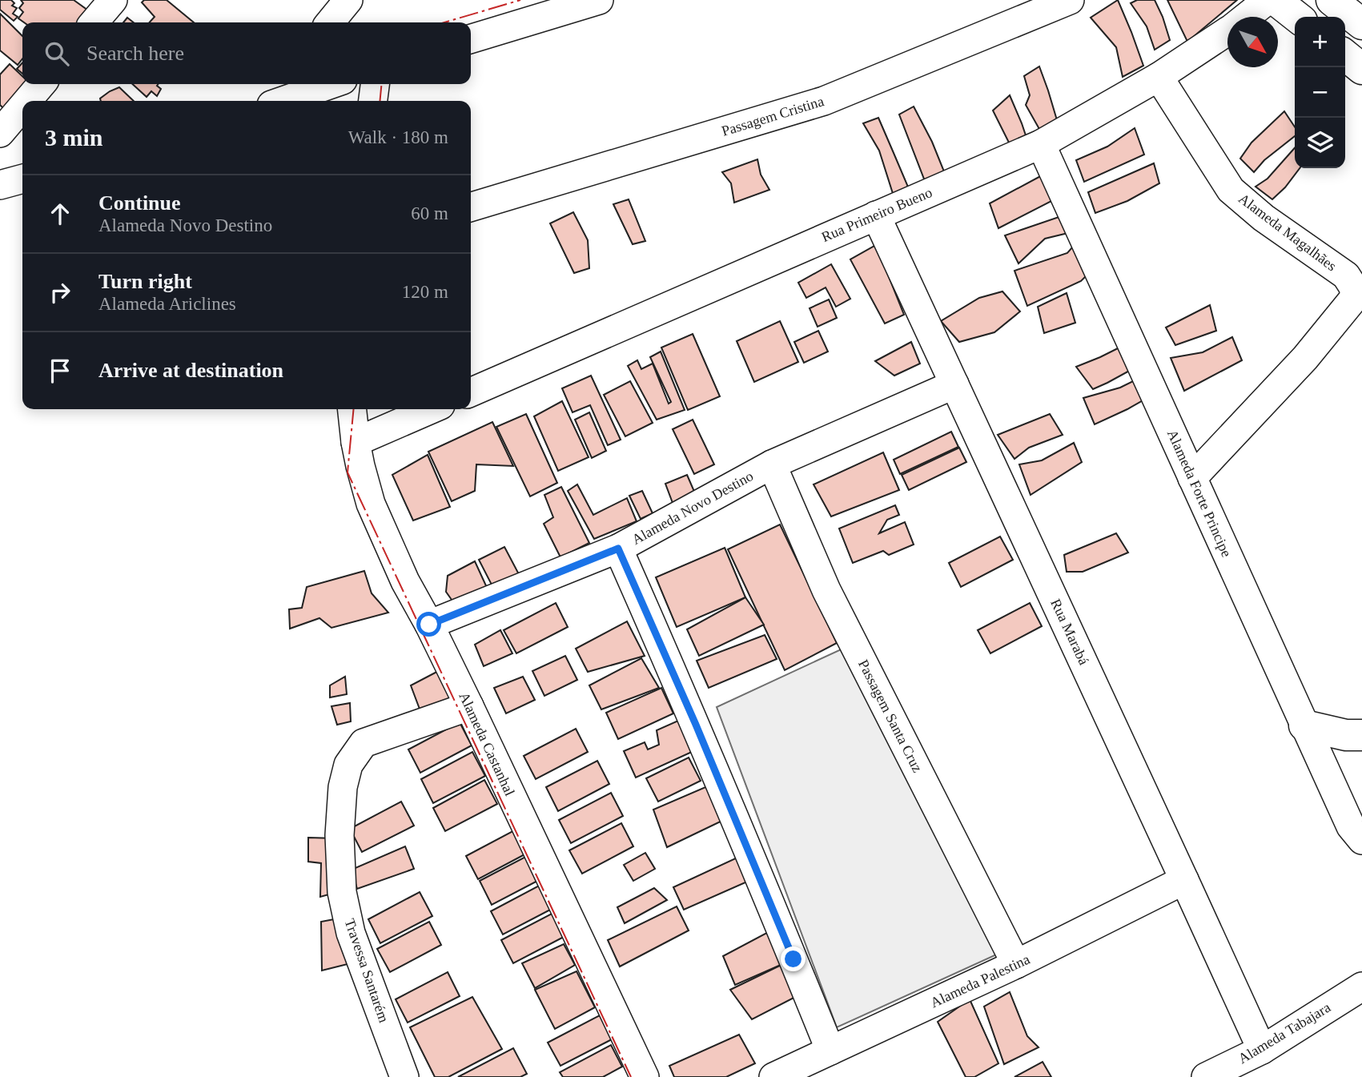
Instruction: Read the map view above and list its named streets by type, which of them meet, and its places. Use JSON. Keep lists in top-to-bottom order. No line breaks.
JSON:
{"streets":{"street":["Passagem Cristina","Rua Primeiro Bueno","Alameda Magalhães","Alameda Forte Principe","Alameda Novo Destino","Rua Marabá","Passagem Santa Cruz","Alameda Castanhal","Travessa Santarém","Alameda Palestina","Alameda Tabajara"]},"crossings":[["Rua Primeiro Bueno","Alameda Magalhães"],["Rua Primeiro Bueno","Alameda Forte Principe"],["Rua Primeiro Bueno","Rua Marabá"],["Alameda Magalhães","Alameda Forte Principe"],["Alameda Novo Destino","Rua Marabá"],["Alameda Novo Destino","Passagem Santa Cruz"],["Alameda Novo Destino","Alameda Castanhal"],["Rua Marabá","Alameda Palestina"],["Rua Marabá","Alameda Tabajara"],["Passagem Santa Cruz","Alameda Palestina"],["Alameda Castanhal","Travessa Santarém"]],"north":"bottom right","page":{"map_buttons":["+","−"],"search":"Search here","heading":["3 min","Walk · 180 m"],"list":[["Continue","Alameda Novo Destino","60 m"],["Turn right","Alameda Ariclines","120 m"],"Arrive at destination"]}}
